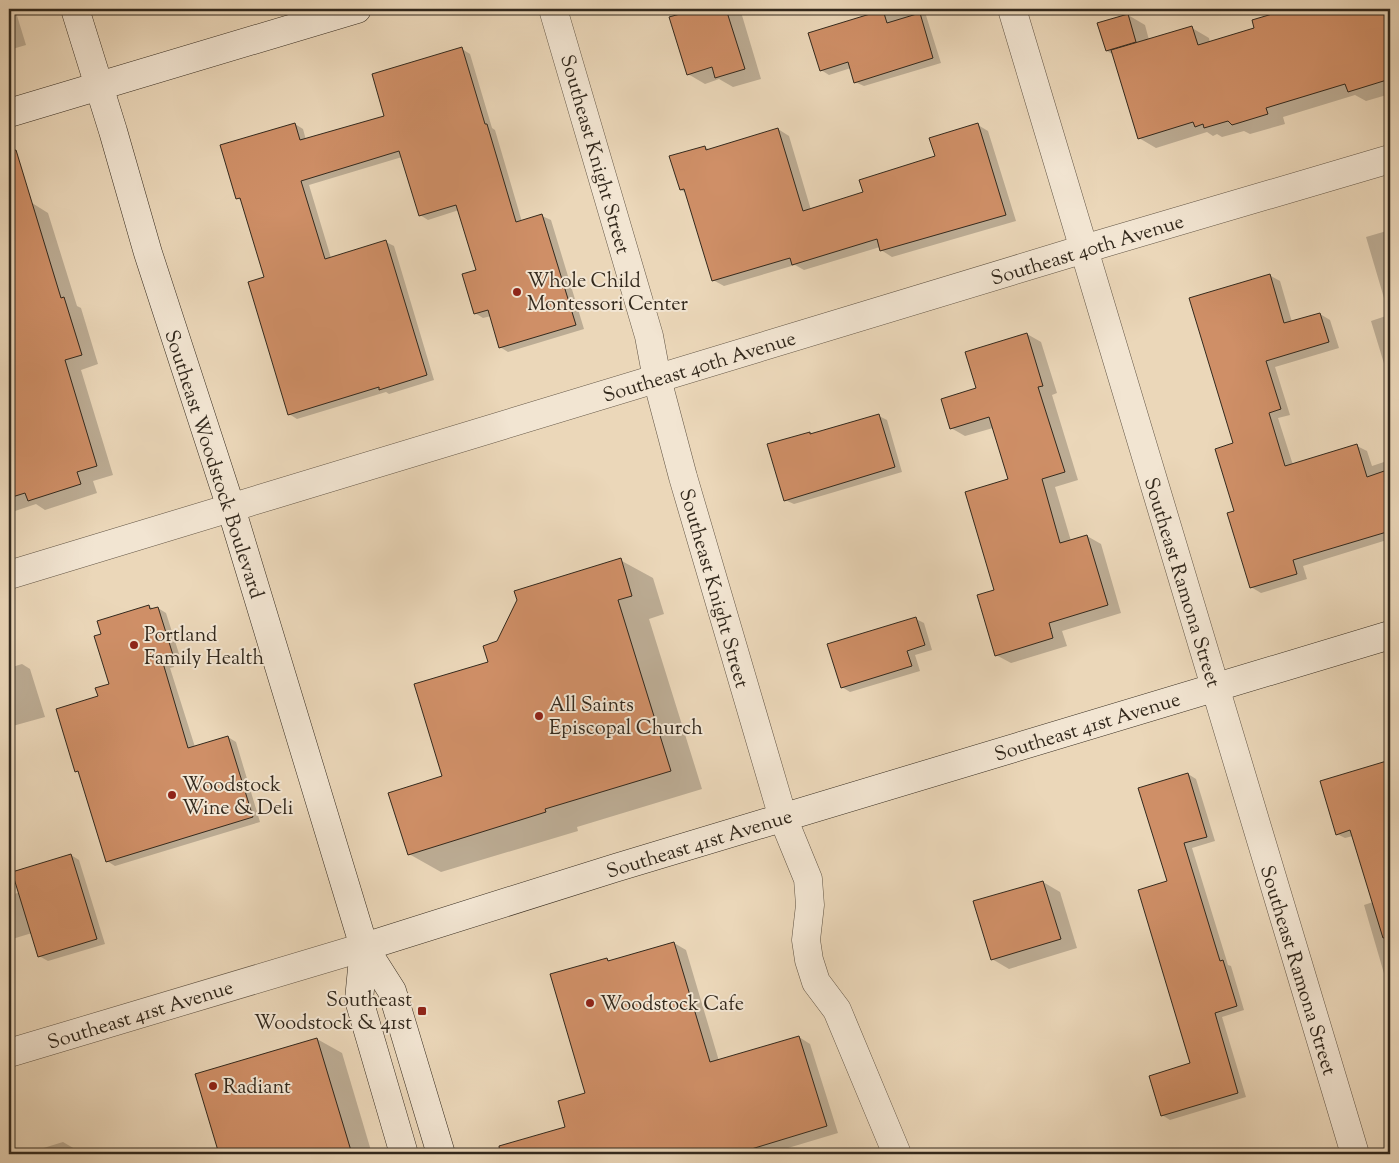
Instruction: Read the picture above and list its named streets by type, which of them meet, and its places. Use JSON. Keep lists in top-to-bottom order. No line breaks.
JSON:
{"streets":{"street":["Southeast Knight Street","Southeast 40th Avenue","Southeast Woodstock Boulevard","Southeast Ramona Street","Southeast 41st Avenue"]},"crossings":[["Southeast Knight Street","Southeast 40th Avenue"],["Southeast Knight Street","Southeast 41st Avenue"],["Southeast 40th Avenue","Southeast Woodstock Boulevard"],["Southeast 40th Avenue","Southeast Ramona Street"],["Southeast Woodstock Boulevard","Southeast 41st Avenue"],["Southeast Ramona Street","Southeast 41st Avenue"]],"places":{"other":["Whole Child Montessori Center","Portland Family Health","All Saints Episcopal Church","Woodstock Wine & Deli","Woodstock Cafe","Radiant"],"transit":["Southeast Woodstock & 41st"]}}
